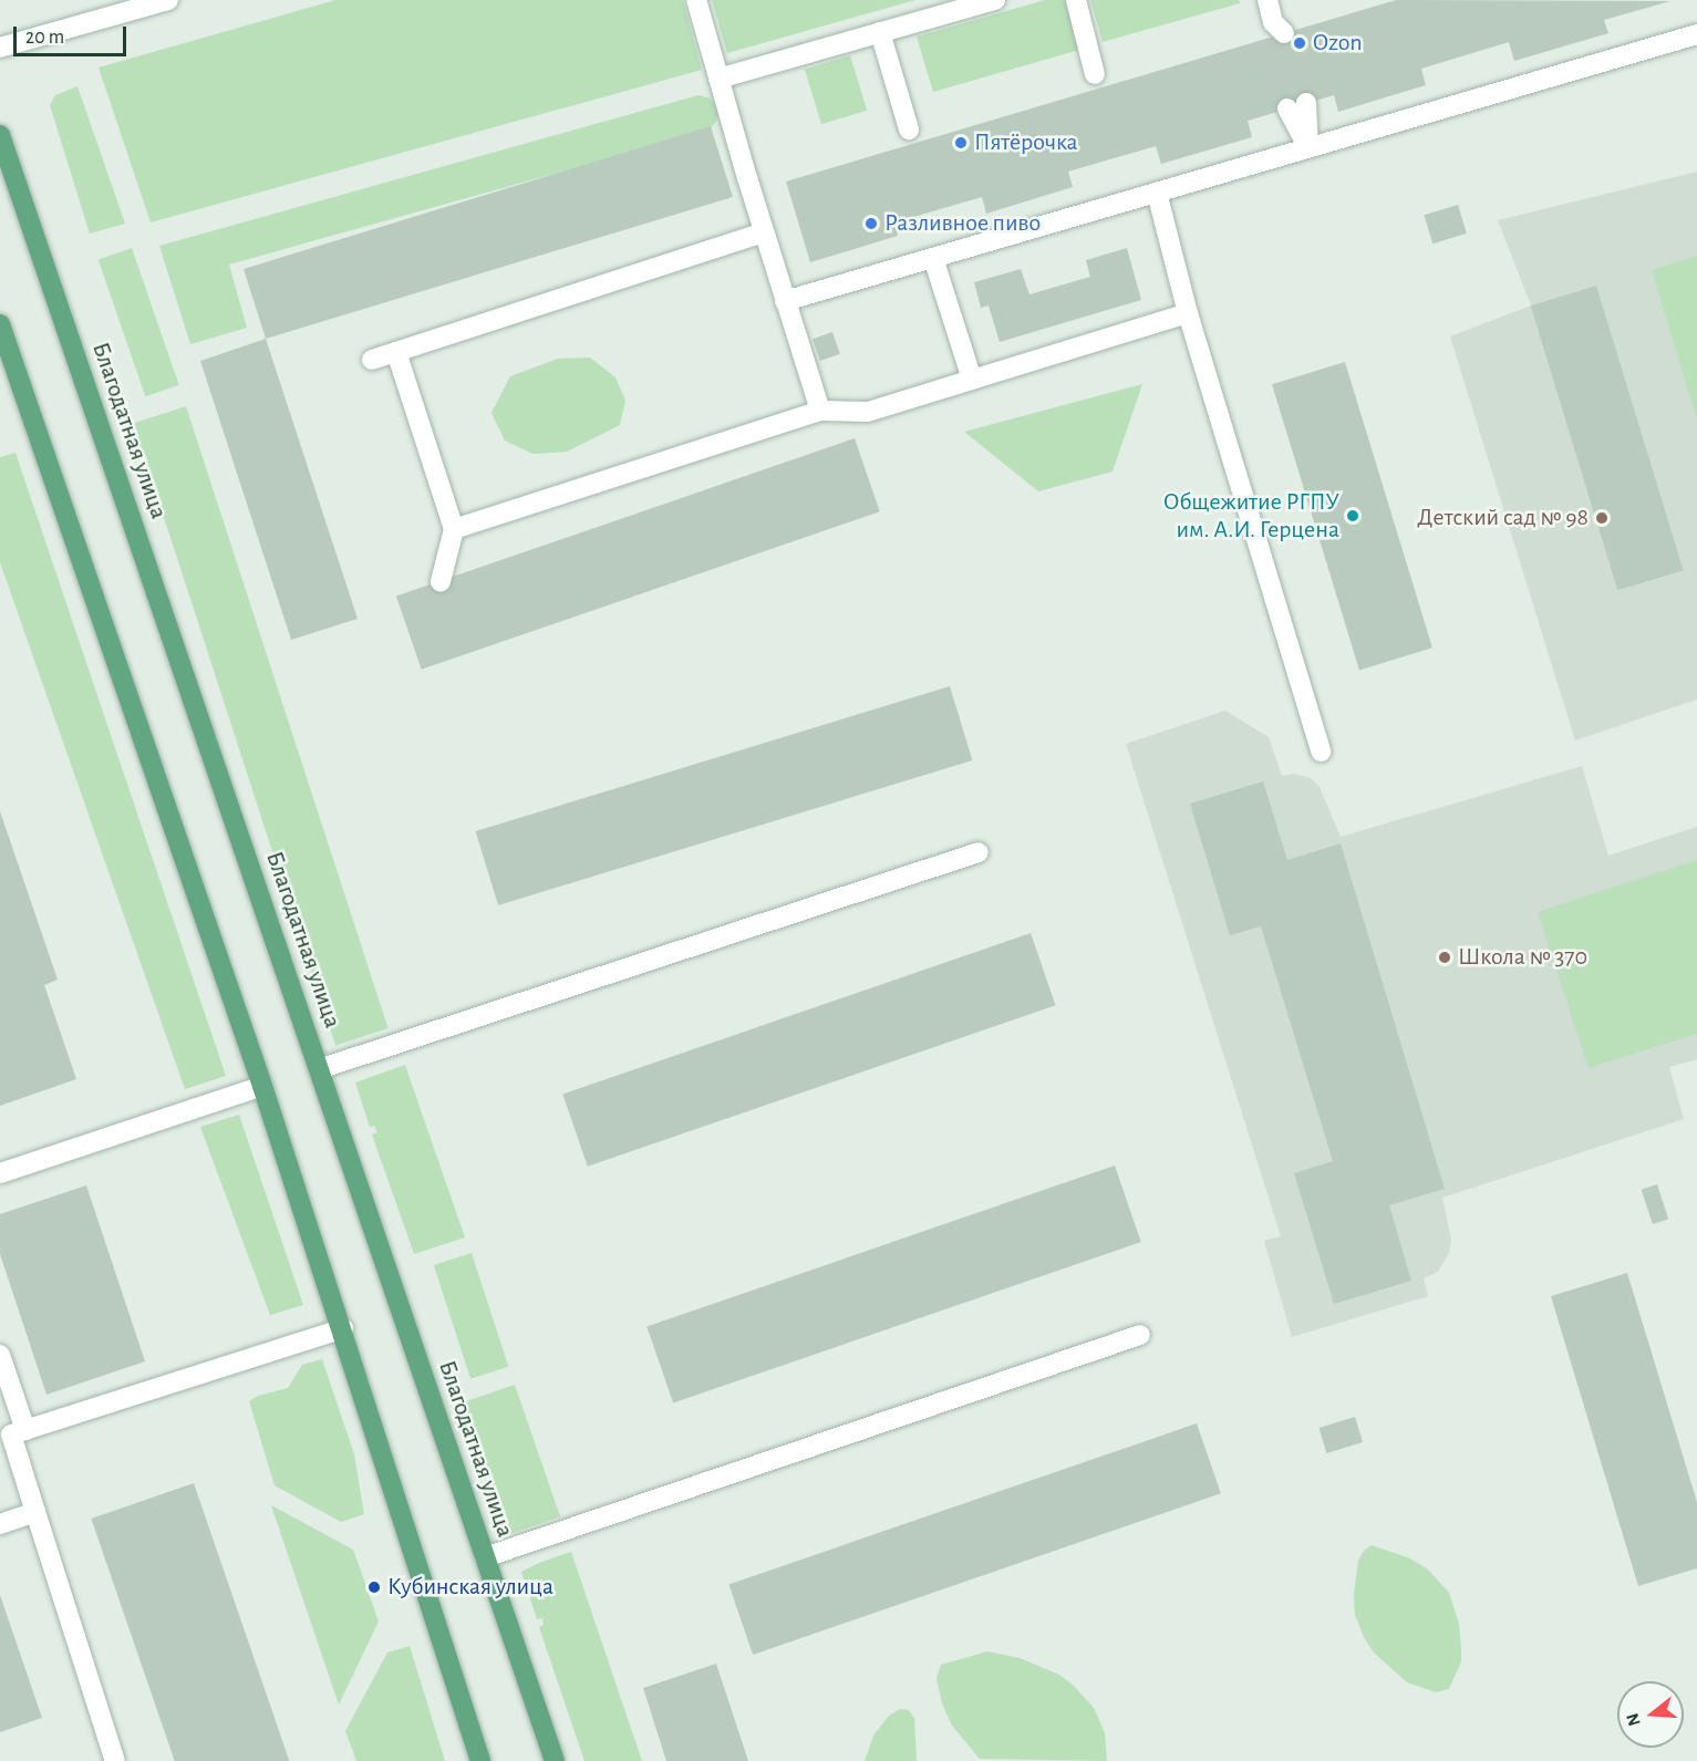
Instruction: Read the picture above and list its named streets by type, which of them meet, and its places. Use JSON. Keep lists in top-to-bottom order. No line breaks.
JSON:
{"streets":{"main road":["Благодатная улица"]},"places":["Ozon","Пятёрочка","Разливное пиво","Общежитие РГПУ им. А.И. Герцена","Детский сад № 98","Школа № 370","Кубинская улица"],"scale_bar":"20 m","north":"left"}
